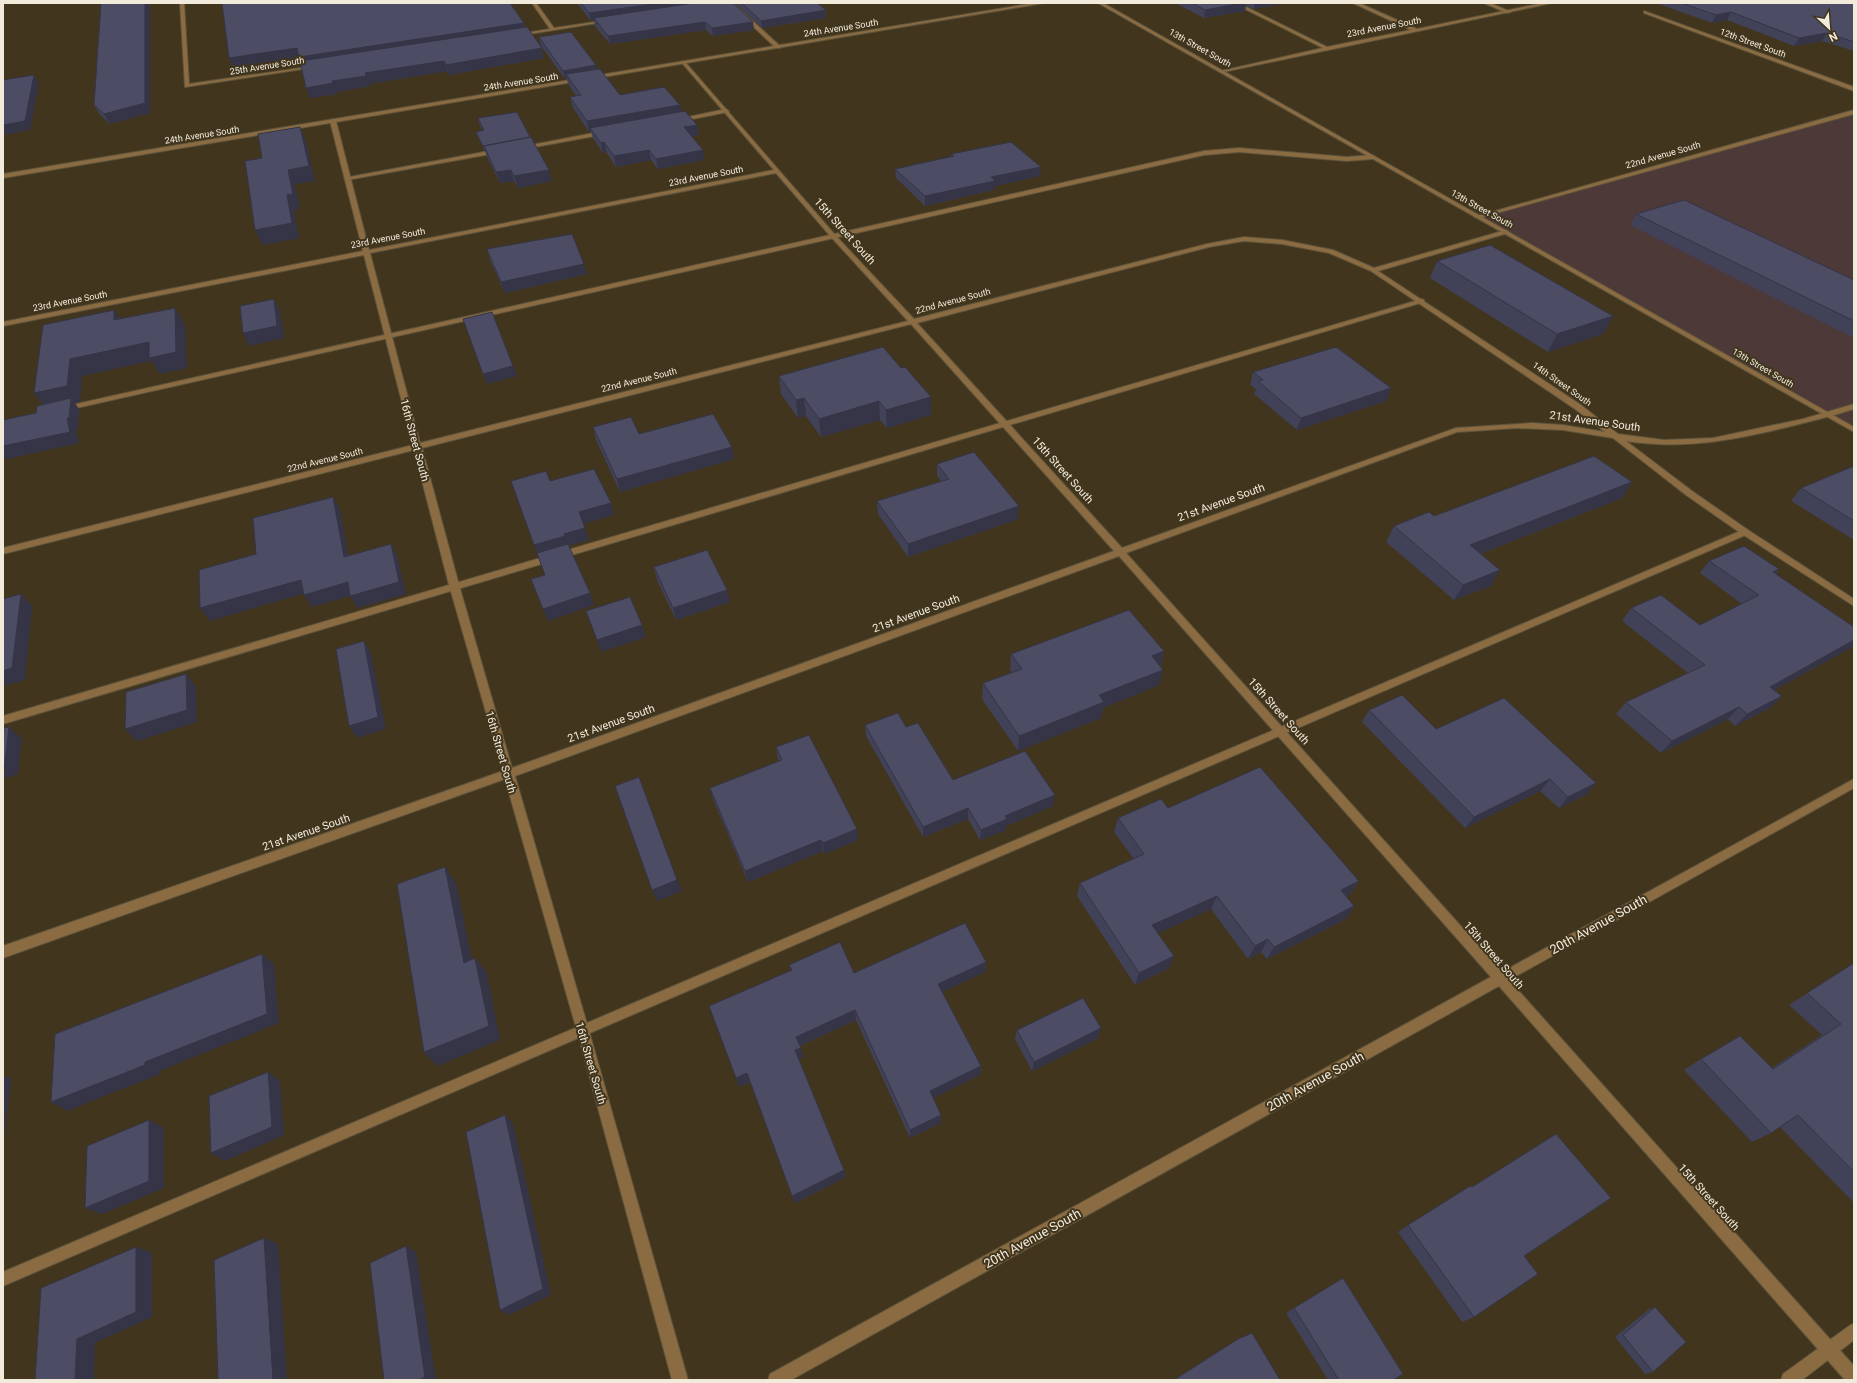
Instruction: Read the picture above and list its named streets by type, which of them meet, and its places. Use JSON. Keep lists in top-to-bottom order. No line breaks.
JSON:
{"streets":{"street":["23rd Avenue South","24th Avenue South","12th Street South","13th Street South","25th Avenue South","22nd Avenue South","15th Street South","14th Street South","21st Avenue South","16th Street South","20th Avenue South"]},"crossings":[["23rd Avenue South","13th Street South"],["23rd Avenue South","15th Street South"],["23rd Avenue South","16th Street South"],["24th Avenue South","15th Street South"],["24th Avenue South","16th Street South"],["13th Street South","22nd Avenue South"],["13th Street South","21st Avenue South"],["22nd Avenue South","15th Street South"],["22nd Avenue South","14th Street South"],["22nd Avenue South","16th Street South"],["15th Street South","21st Avenue South"],["15th Street South","20th Avenue South"],["14th Street South","21st Avenue South"],["21st Avenue South","16th Street South"]],"north":"bottom right"}
